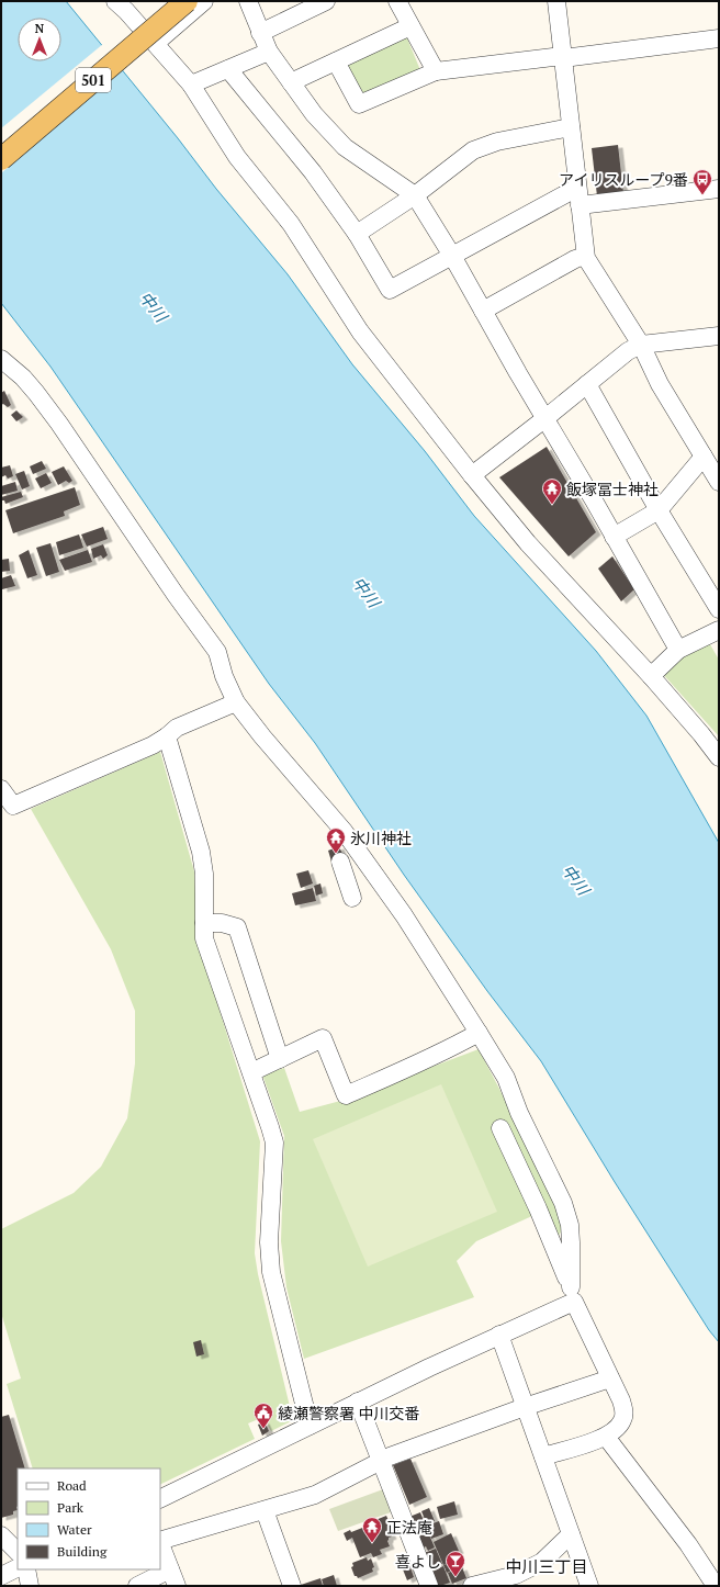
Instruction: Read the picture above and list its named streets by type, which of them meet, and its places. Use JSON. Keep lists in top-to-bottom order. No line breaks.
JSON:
{"streets":{"main road":["501"]},"districts":["中川三丁目"],"water":["中川"],"places":{"bus stop":["アイリスループ9番"],"temple":["飯塚冨士神社","氷川神社","正法庵"],"public building":["綾瀬警察署 中川交番"],"bar":["喜よし"]},"legend":["Road","Park","Water","Building"],"north":"top"}
